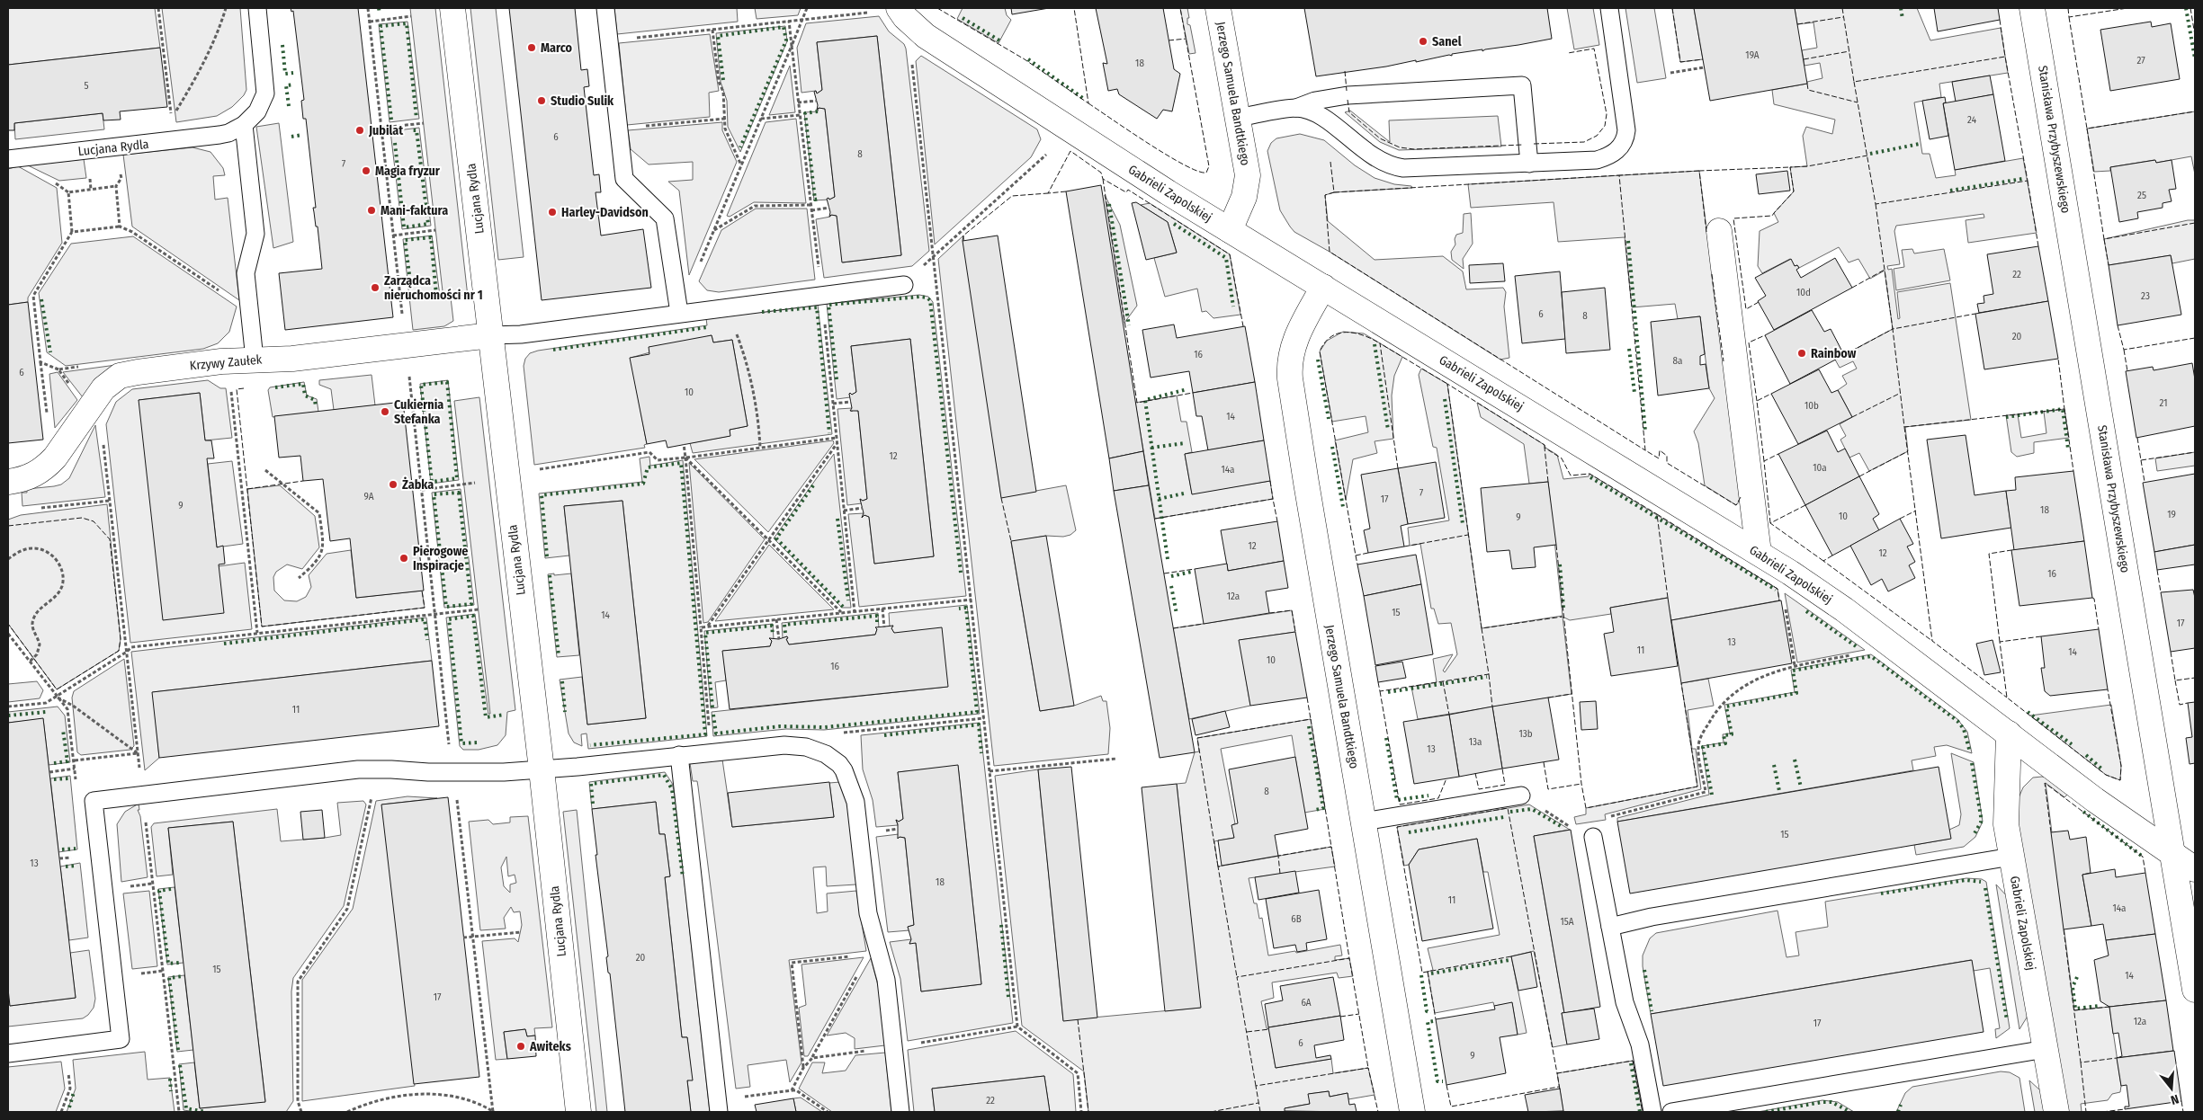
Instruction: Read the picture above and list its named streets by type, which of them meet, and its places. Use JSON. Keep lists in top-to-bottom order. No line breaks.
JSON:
{"streets":{"street":["Jerzego Samuela Bandtkiego","Stanisława Przybyszewskiego","Lucjana Rydla","Gabrieli Zapolskiej","Krzywy Zaułek"]},"crossings":[["Jerzego Samuela Bandtkiego","Gabrieli Zapolskiej"],["Stanisława Przybyszewskiego","Gabrieli Zapolskiej"],["Lucjana Rydla","Krzywy Zaułek"]],"places":["Sanel","Marco","Studio Sulik","Jubilat","Magia fryzur","Mani-faktura","Harley-Davidson","Zarządca nieruchomości nr 1","Rainbow","Cukiernia Stefanka","Żabka","Pierogowe Inspiracje","Awiteks"],"house_numbers":["19A","27","18","5","24","6","8","7","25","22","10d","23","6","8","20","16","8a","6","10","21","10b","14","12","10a","14a","7","9A","17","9","18","19","10","9","12","12","16","12a","15","14","17","13","11","14","10","16","11","13b","13a","13","8","15","13","18","11","14a","6B","15A","20","15","14","17","6A","12a","17","6","9","22"],"north":"bottom"}
